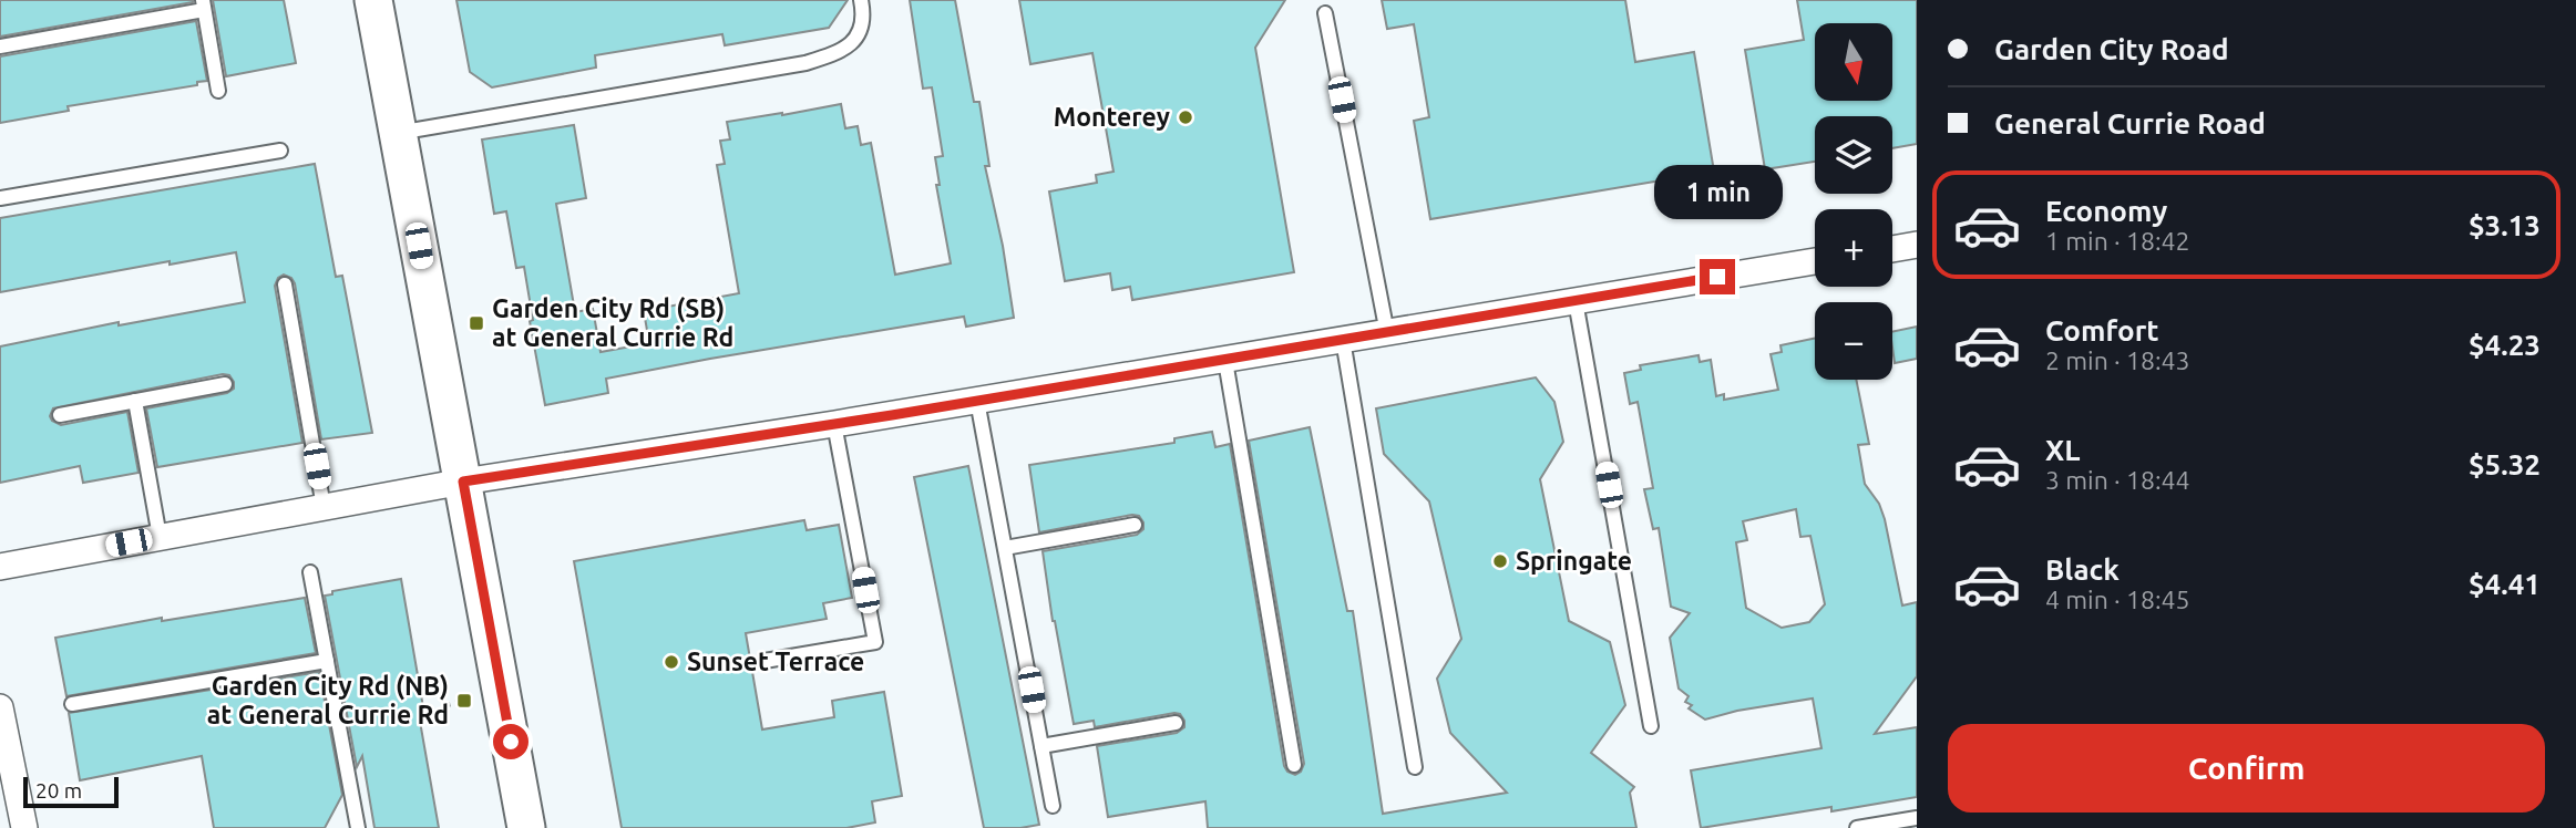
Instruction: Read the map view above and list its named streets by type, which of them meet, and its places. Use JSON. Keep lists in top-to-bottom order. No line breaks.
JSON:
{"places":{"other":["Monterey","Springate","Sunset Terrace"],"transit":["Garden City Rd (SB) at General Currie Rd","Garden City Rd (NB) at General Currie Rd"]},"scale_bar":"20 m","north":"bottom","page":{"banner":["Garden City Road","General Currie Road"],"map_buttons":["+","−"],"bubble":"1 min","list":[{"name":"Economy","note":"1 min · 18:42","value":"$3.13"},{"name":"Comfort","note":"2 min · 18:43","value":"$4.23"},{"name":"XL","note":"3 min · 18:44","value":"$5.32"},{"name":"Black","note":"4 min · 18:45","value":"$4.41"}],"buttons":"Confirm","scale":"20 m"}}
